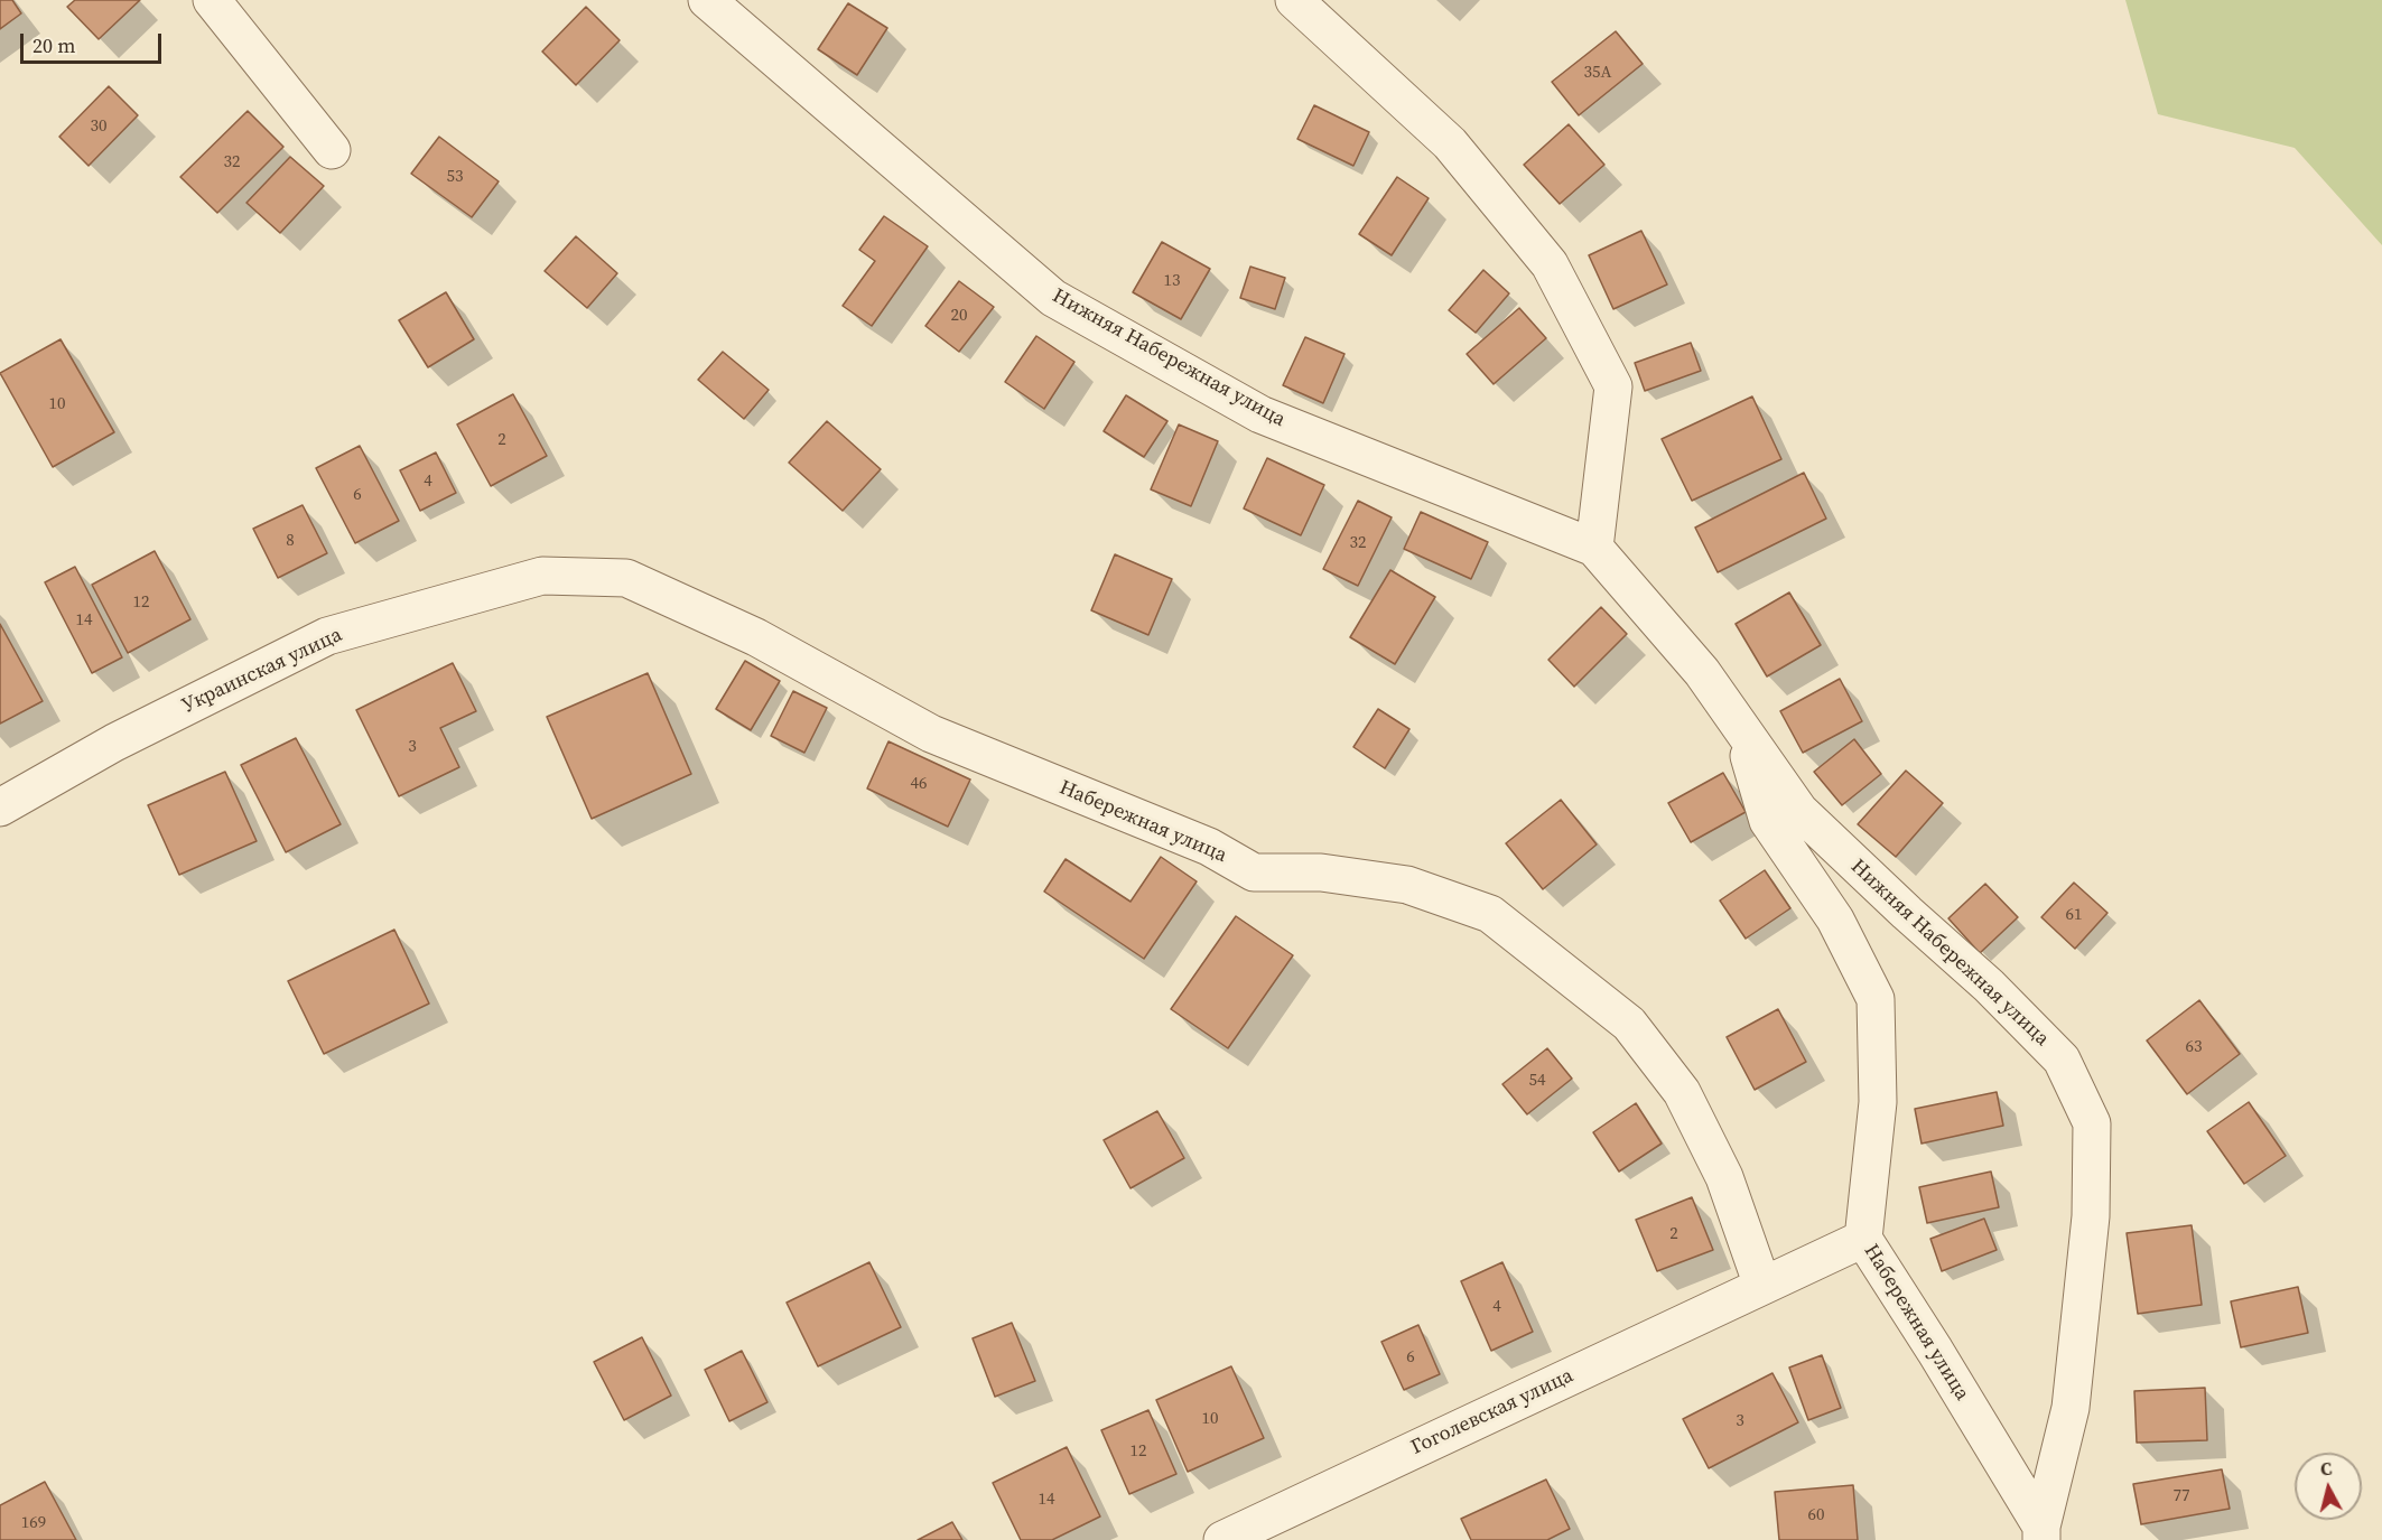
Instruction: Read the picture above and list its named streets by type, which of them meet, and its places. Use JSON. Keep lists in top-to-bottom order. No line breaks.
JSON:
{"streets":{"street":["Нижняя Набережная улица","Украинская улица","Набережная улица","Гоголевская улица"]},"crossings":[["Нижняя Набережная улица","Набережная улица"],["Украинская улица","Набережная улица"],["Набережная улица","Гоголевская улица"]],"house_numbers":["35А","30","32","53","13","20","10","2","4","6","8","32","12","14","3","46","61","63","54","2","4","6","10","3","12","77","14","60","169"],"scale_bar":"20 m","north":"top"}
